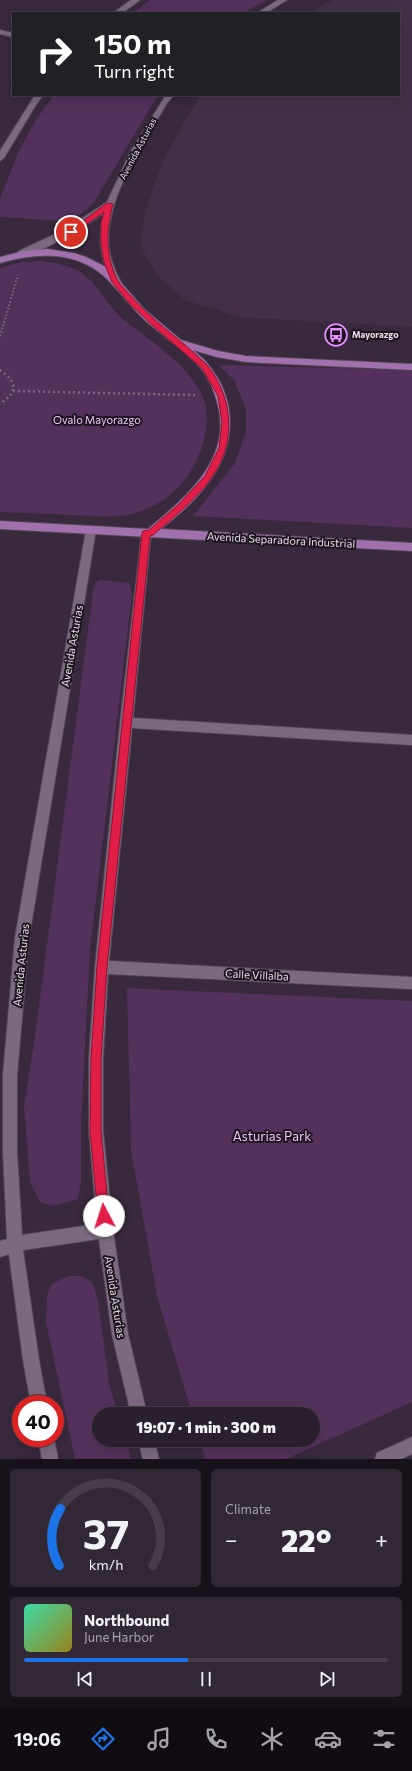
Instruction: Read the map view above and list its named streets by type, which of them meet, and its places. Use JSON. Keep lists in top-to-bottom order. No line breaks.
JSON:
{"streets":{"main road":["Avenida Separadora Industrial"],"street":["Avenida Asturias","Calle Villalba"]},"crossings":[["Avenida Asturias","Avenida Separadora Industrial"],["Avenida Asturias","Calle Villalba"]],"parks":["Ovalo Mayorazgo","Asturias Park"],"places":{"bus stop":["Mayorazgo"]},"page":{"turn":["150 m","Turn right"],"limit":"40","trip":"19:07 · 1 min · 300 m","tile":"Climate","heat":["−","22°","+"],"song":["Northbound","June Harbor"],"tabs":"19:06","gauge":["37","km/h"]}}
